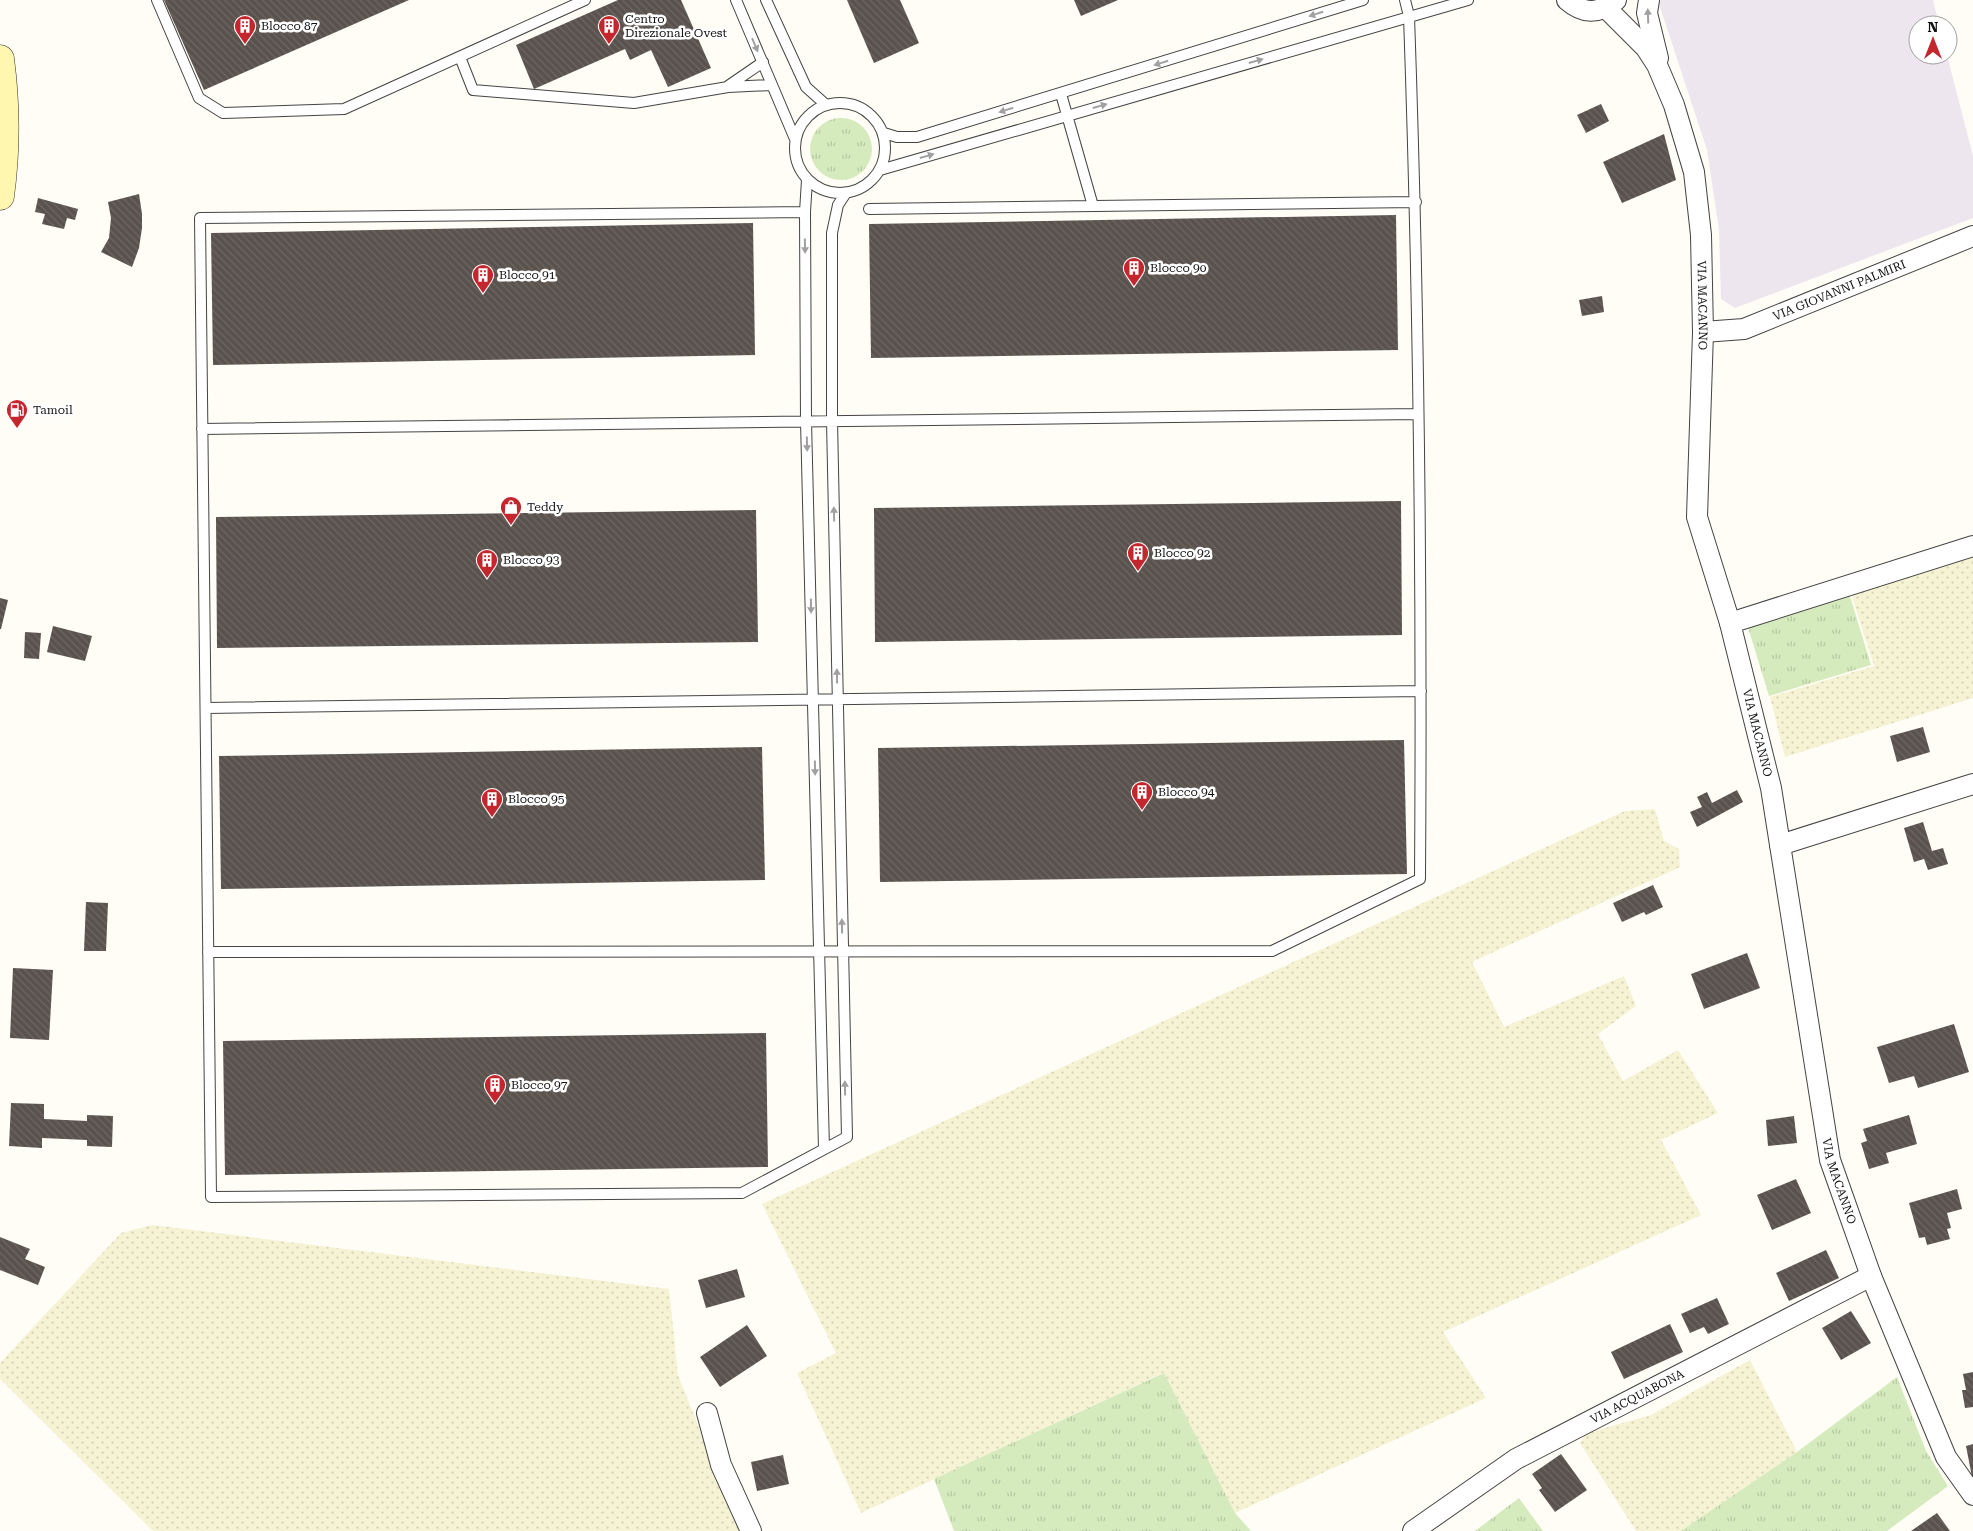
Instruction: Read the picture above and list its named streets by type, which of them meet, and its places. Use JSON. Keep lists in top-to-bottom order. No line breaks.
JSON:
{"streets":{"street":["VIA GIOVANNI PALMIRI","VIA MACANNO","VIA ACQUABONA"]},"crossings":[["VIA GIOVANNI PALMIRI","VIA MACANNO"],["VIA MACANNO","VIA ACQUABONA"]],"places":{"building":["Blocco 87","Centro Direzionale Ovest","Blocco 90","Blocco 91","Blocco 92","Blocco 93","Blocco 94","Blocco 95","Blocco 97"],"fuel station":["Tamoil"],"shop":["Teddy"]},"north":"top"}
